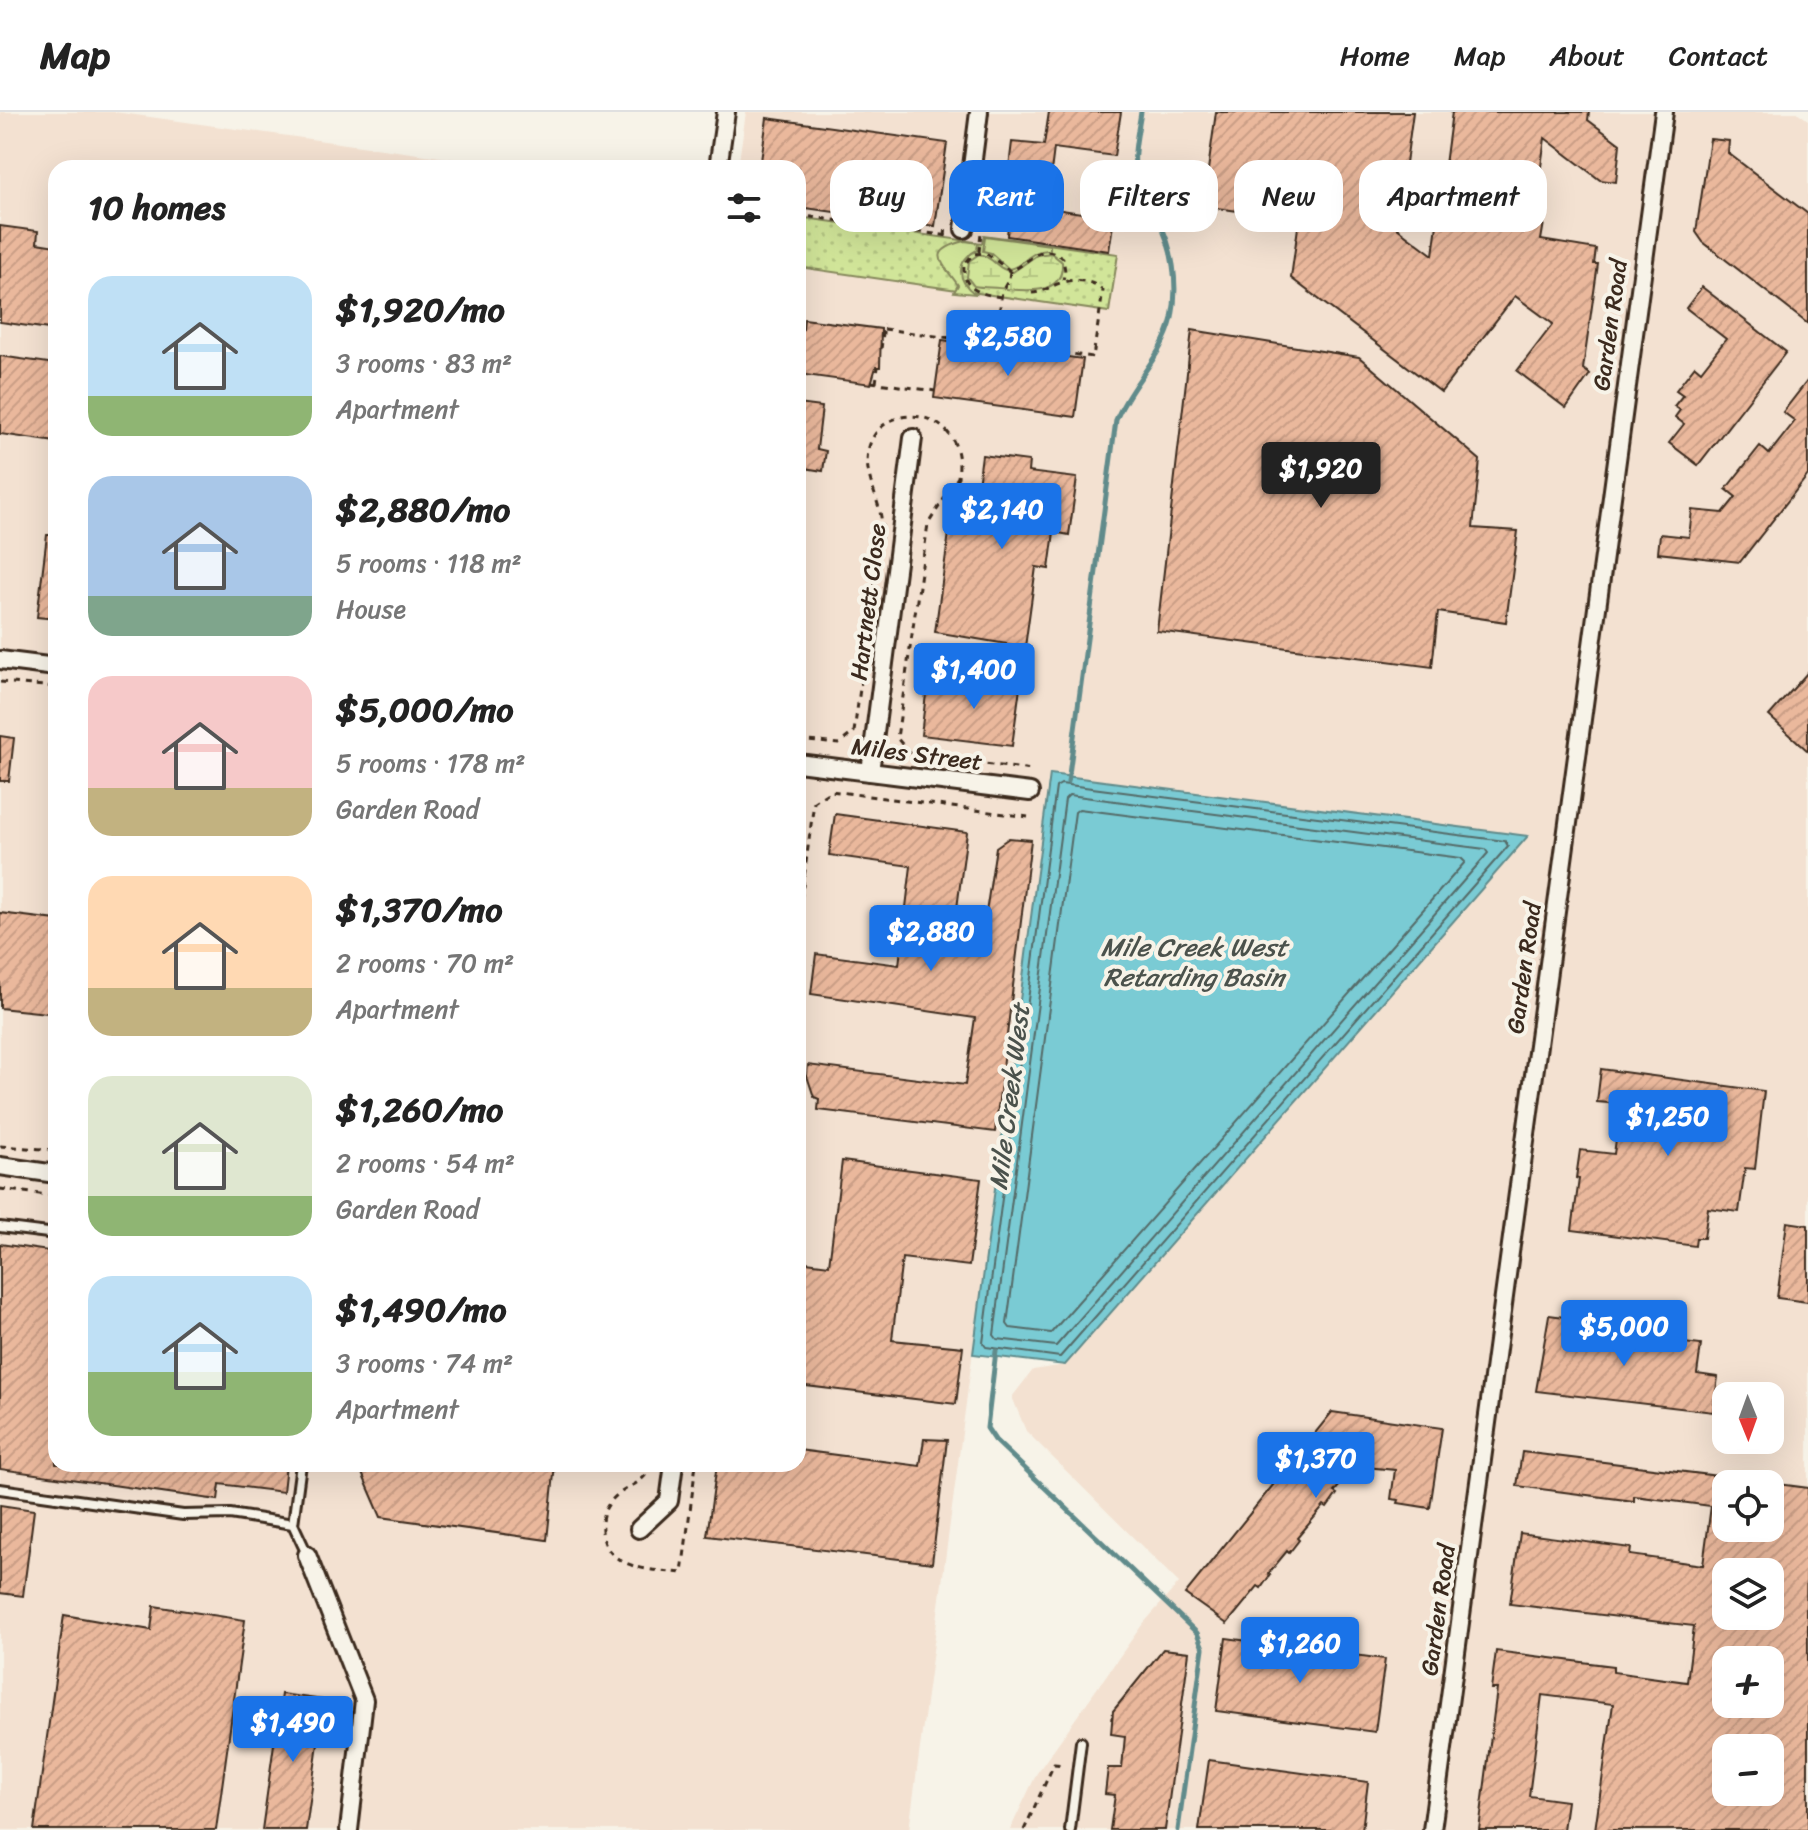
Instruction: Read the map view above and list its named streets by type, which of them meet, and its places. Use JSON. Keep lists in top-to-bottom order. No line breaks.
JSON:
{"streets":{"street":["Garden Road","Hartnett Close","Miles Street"]},"crossings":[["Hartnett Close","Miles Street"]],"water":["Mile Creek West Retarding Basin","Mile Creek West"],"north":"bottom","page":{"header":"Map","nav":["Home","Map","About","Contact"],"chip":["Buy","Rent","Filters","New","Apartment"],"heading":"10 homes","list":[{"name":"$1,920/mo","note":"3 rooms · 83 m² · Apartment"},{"name":"$2,880/mo","note":"5 rooms · 118 m² · House"},{"name":"$5,000/mo","note":"5 rooms · 178 m² · Garden Road"},{"name":"$1,370/mo","note":"2 rooms · 70 m² · Apartment"},{"name":"$1,260/mo","note":"2 rooms · 54 m² · Garden Road"},{"name":"$1,490/mo","note":"3 rooms · 74 m² · Apartment"}],"price":["$2,580","$1,920","$2,140","$1,400","$2,880","$1,250","$5,000","$1,370","$1,260","$1,490"],"map_buttons":["+","−"]}}
